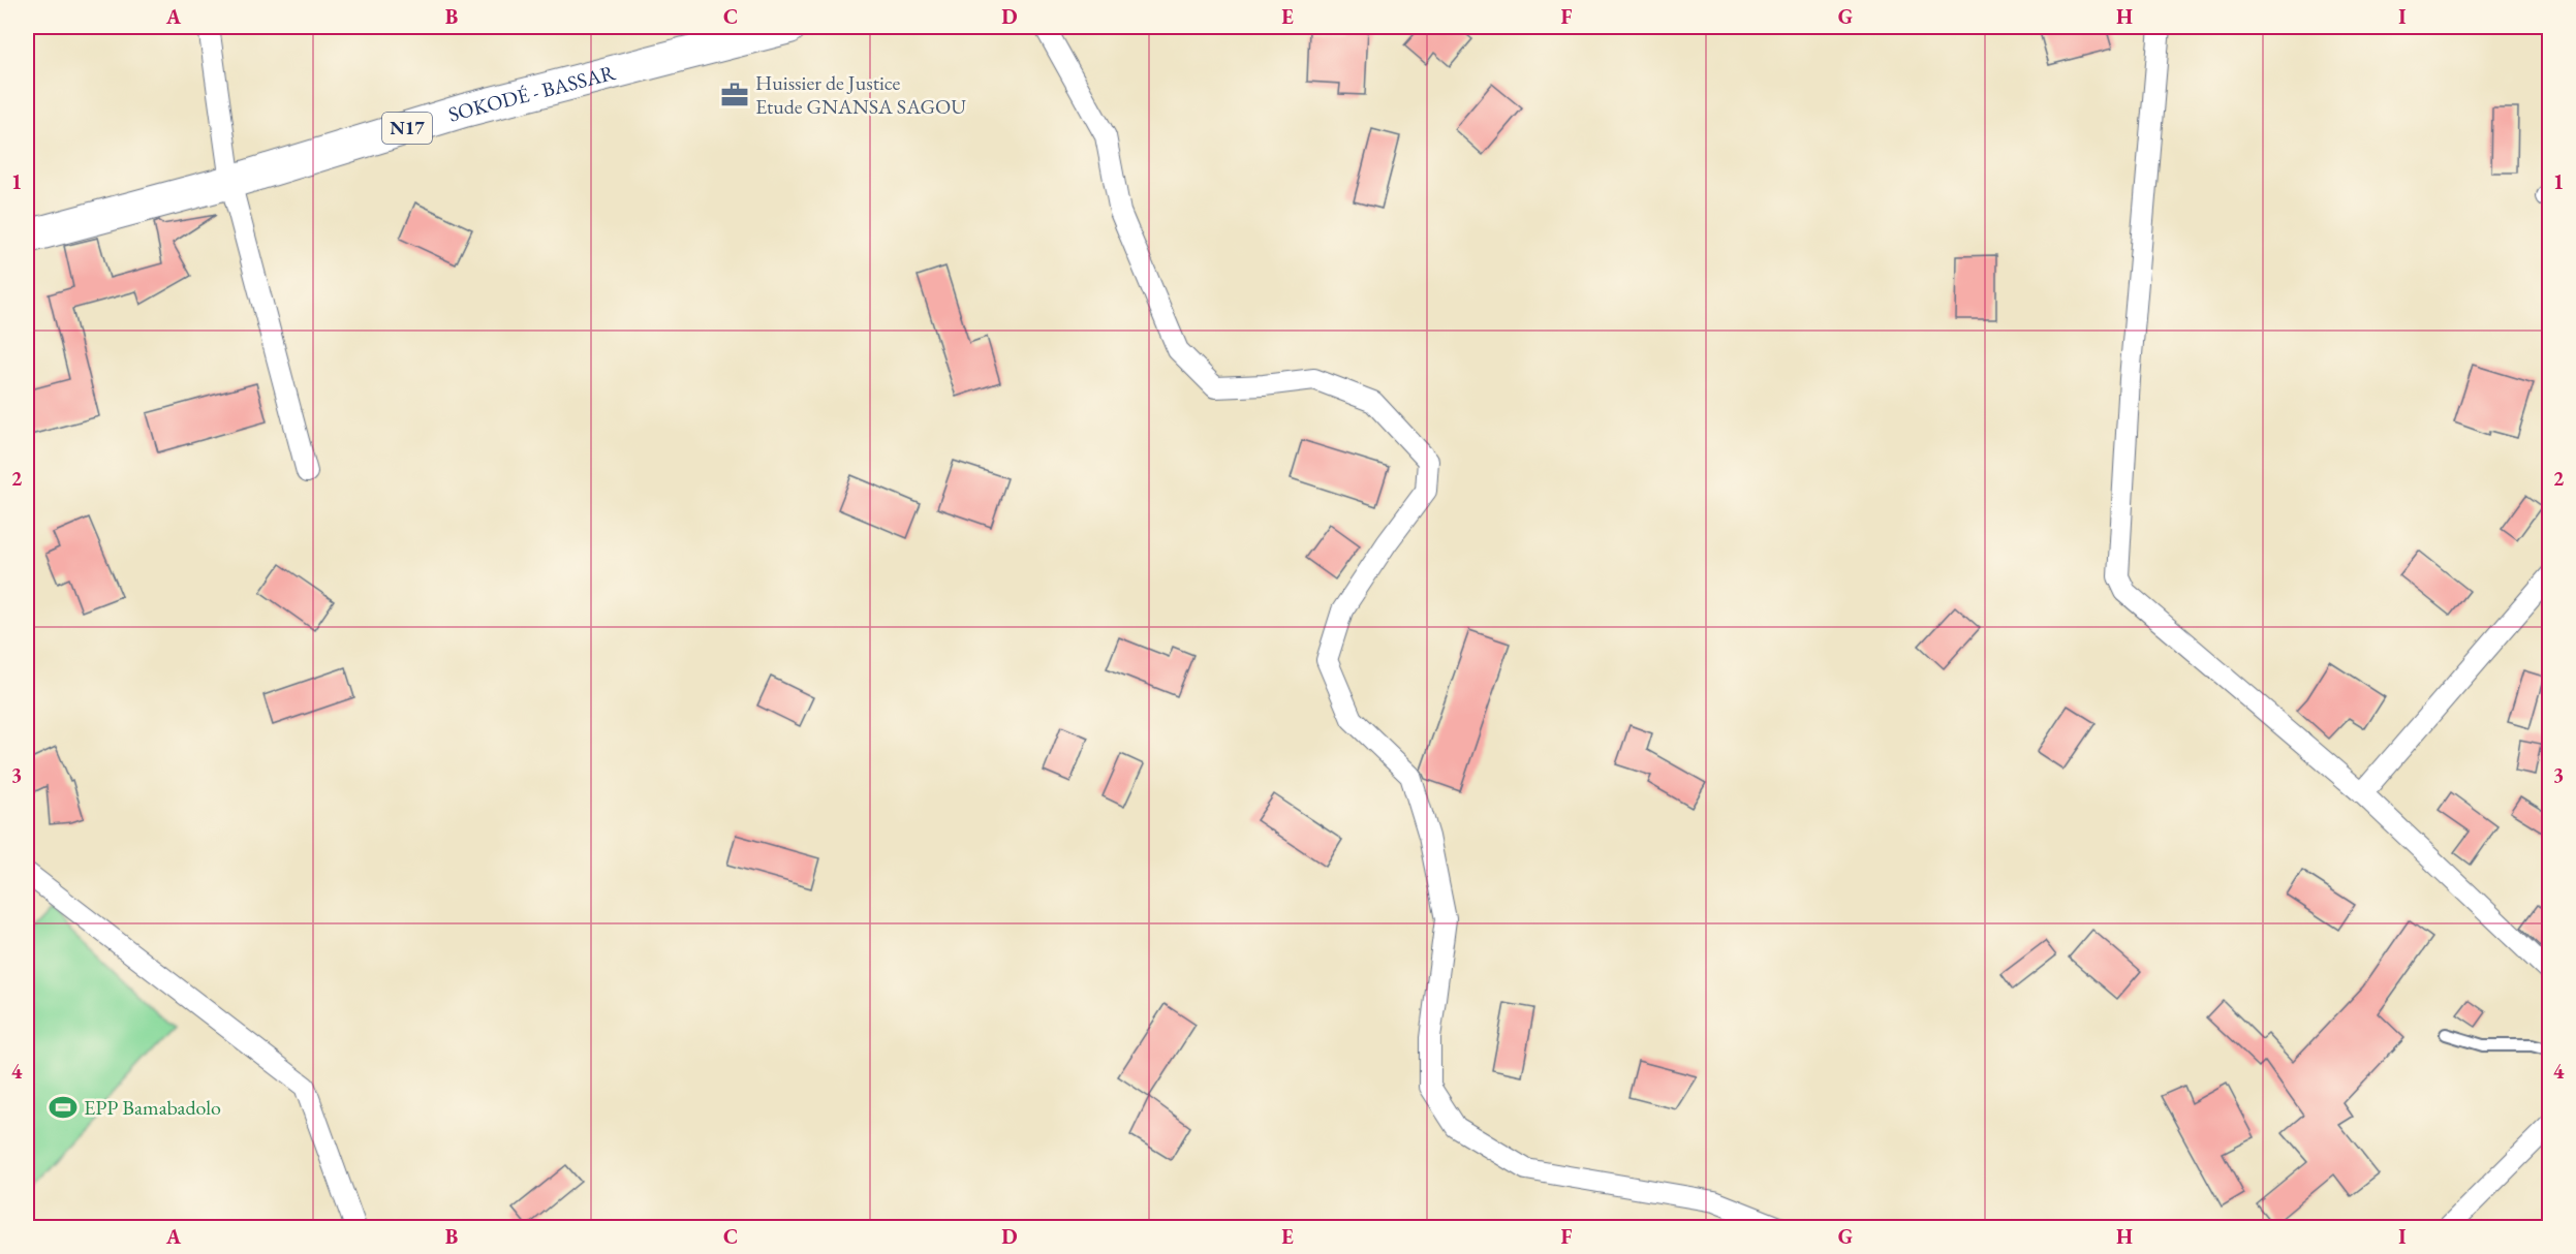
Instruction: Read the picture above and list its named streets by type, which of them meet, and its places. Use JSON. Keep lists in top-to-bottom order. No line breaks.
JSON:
{"streets":{"main road":["SOKODÉ - BASSAR","N17"]},"places":{"office":["Huissier de Justice Etude GNANSA SAGOU"],"sports":["EPP Bamabadolo"]},"grid":{"columns":["A","B","C","D","E","F","G","H","I"],"rows":["1","2","3","4"]}}
